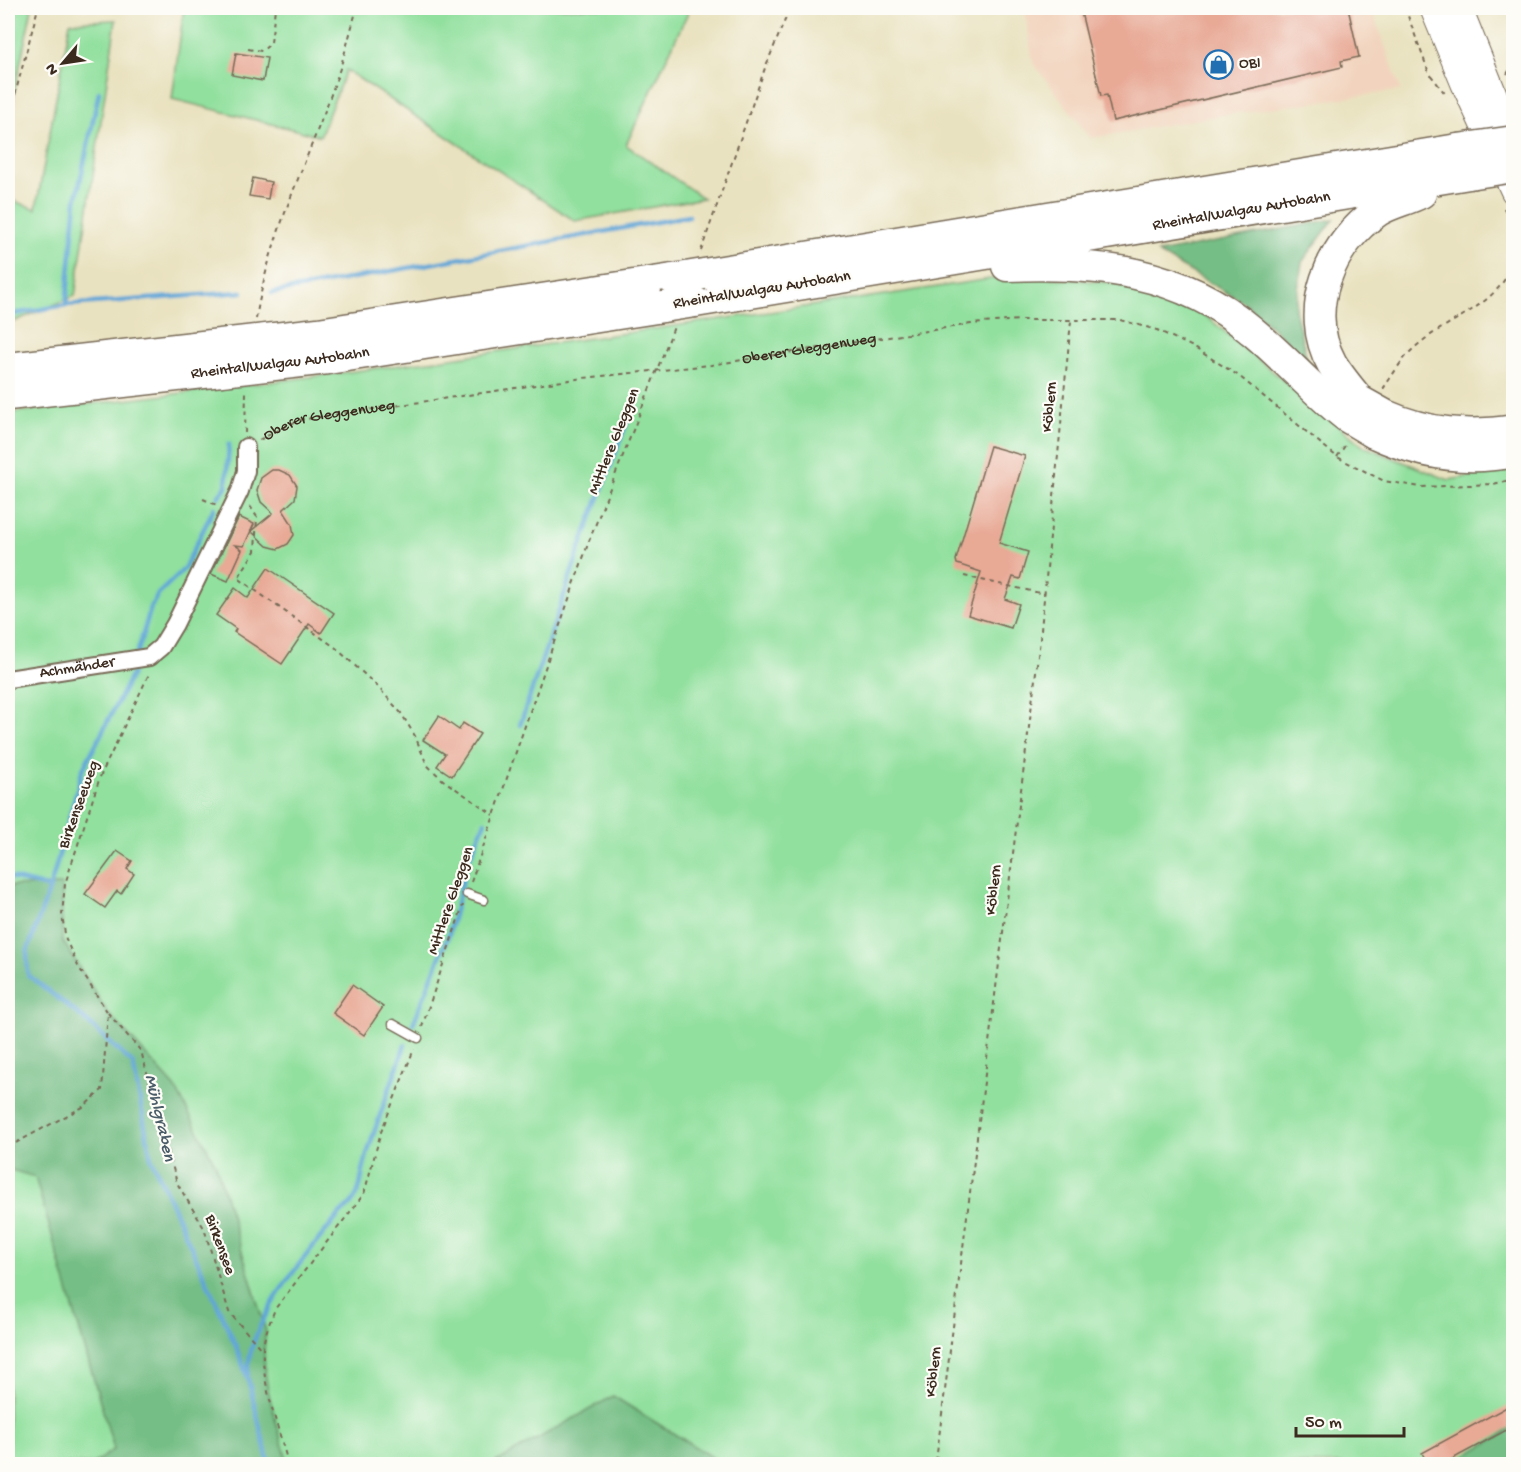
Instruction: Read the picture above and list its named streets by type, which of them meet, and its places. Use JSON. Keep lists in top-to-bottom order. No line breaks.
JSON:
{"streets":{"highway":["Rheintal/Walgau Autobahn"],"street":["Oberer Gleggenweg","Achmähder"],"path":["Köblern","Mittlere Gleggen","Birkenseeweg","Birkensee"]},"crossings":[["Rheintal/Walgau Autobahn","Mittlere Gleggen"],["Oberer Gleggenweg","Köblern"],["Oberer Gleggenweg","Mittlere Gleggen"],["Oberer Gleggenweg","Achmähder"],["Oberer Gleggenweg","Birkenseeweg"],["Mittlere Gleggen","Birkensee"],["Achmähder","Birkenseeweg"],["Birkenseeweg","Birkensee"]],"water":["Mühlgraben"],"places":{"shop":["OBI"]},"scale_bar":"50 m","north":"bottom left"}
